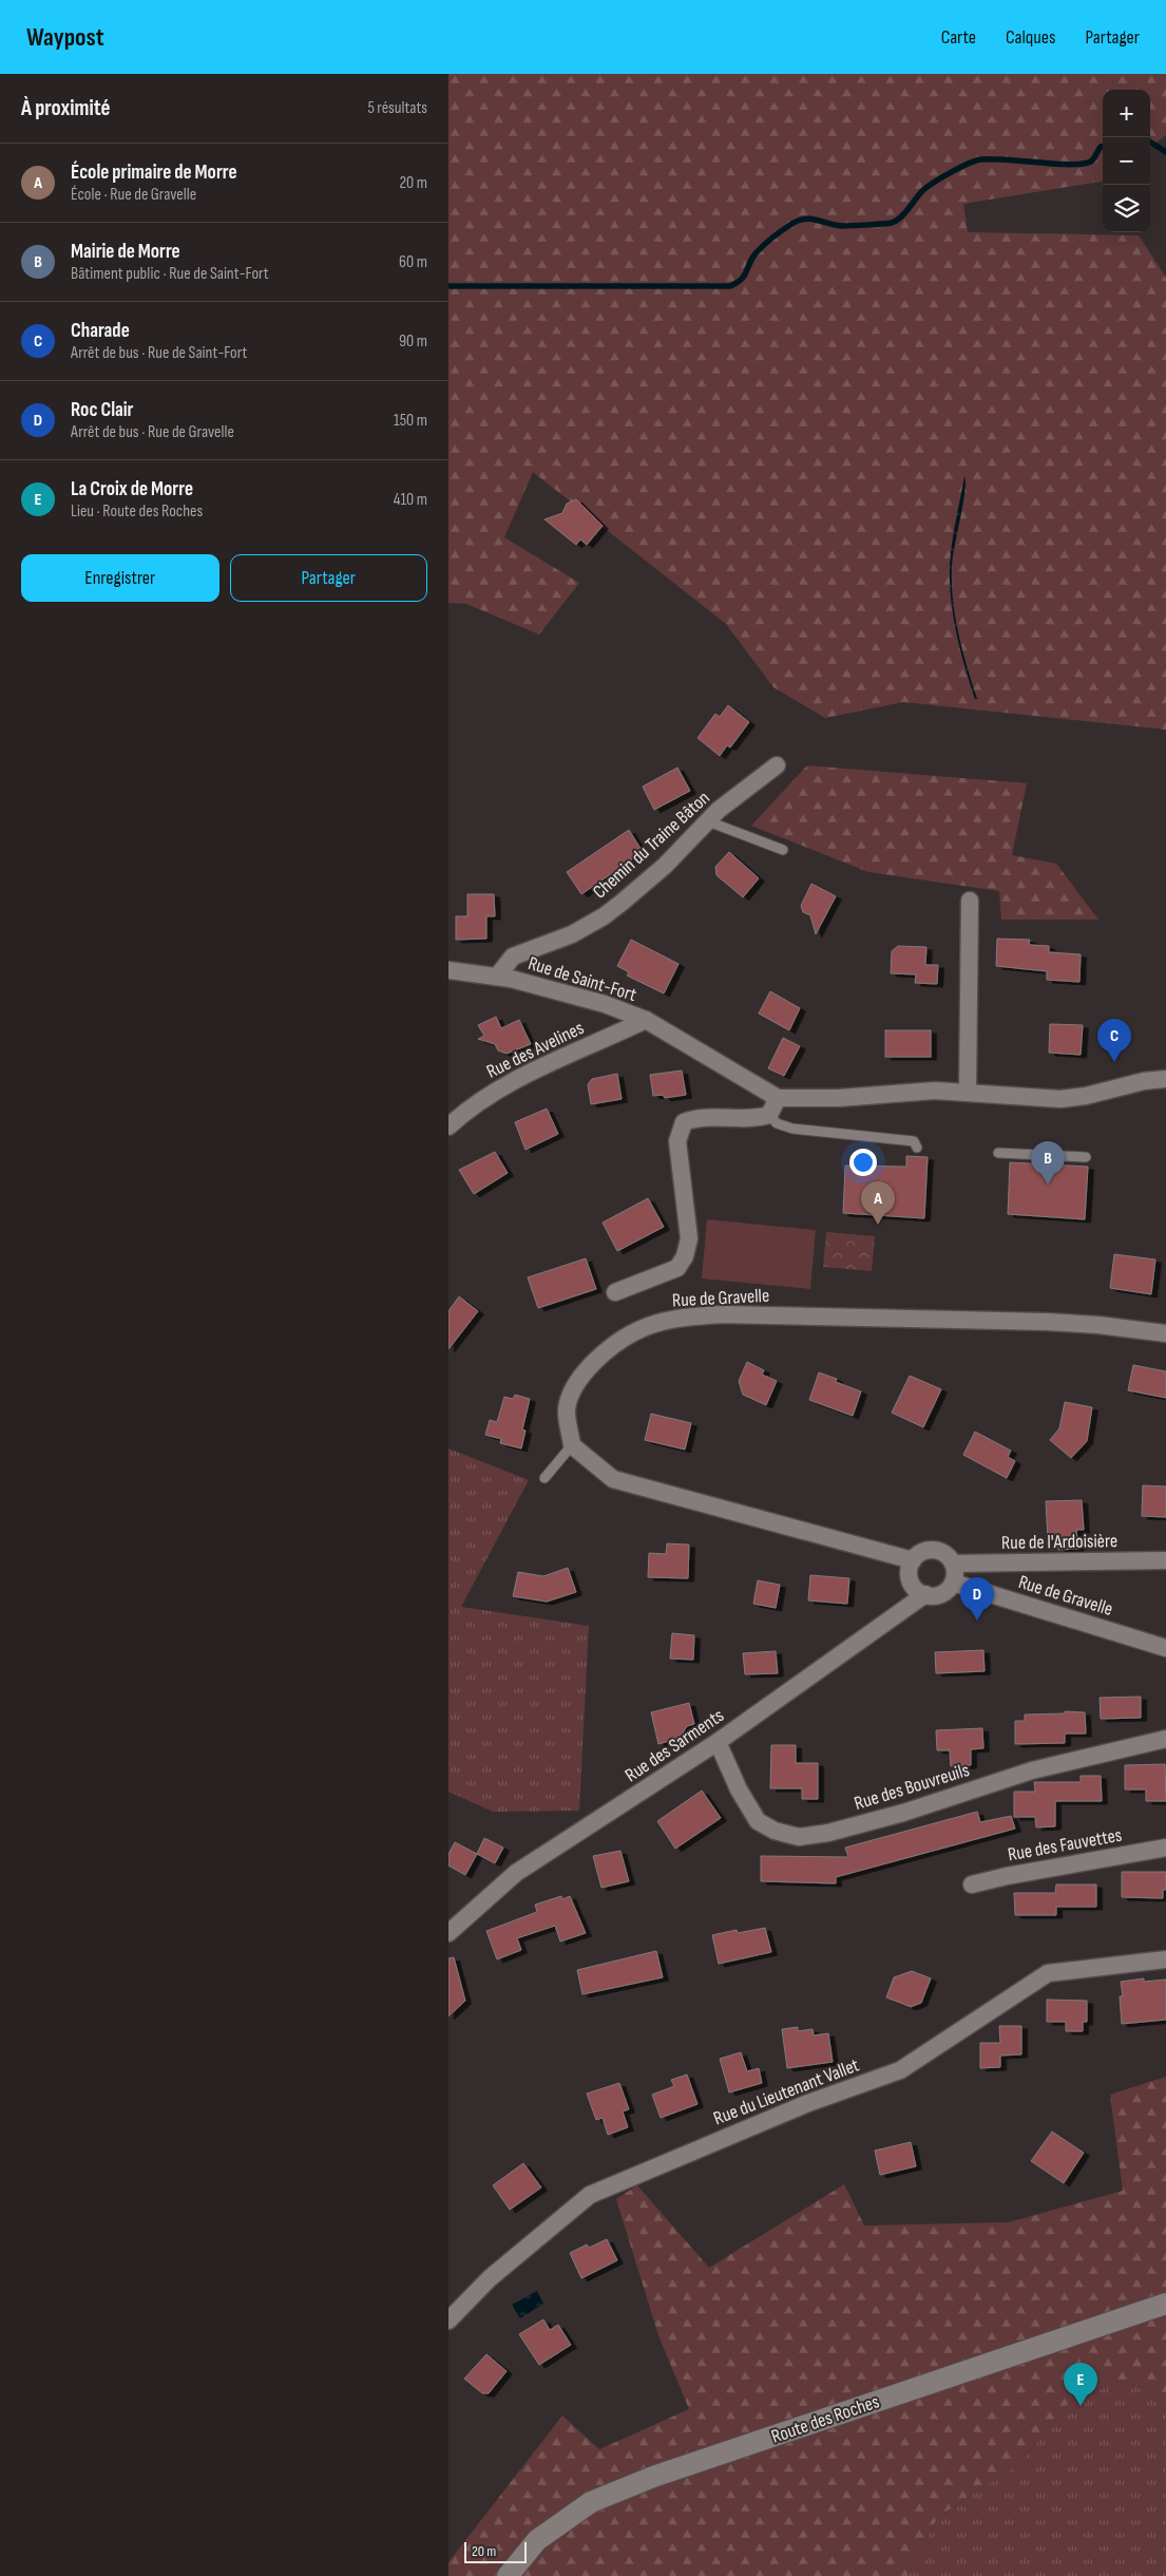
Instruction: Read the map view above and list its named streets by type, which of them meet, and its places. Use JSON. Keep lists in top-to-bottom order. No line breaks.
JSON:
{"streets":{"street":["Chemin du Traine Bâton","Rue de Saint-Fort","Rue des Avelines","Rue de Gravelle","Rue de l'Ardoisière","Rue des Sarments","Rue des Bouvreuils","Rue des Fauvettes","Rue du Lieutenant Vallet","Route des Roches"]},"crossings":[["Chemin du Traine Bâton","Rue de Saint-Fort"],["Rue de Saint-Fort","Rue des Avelines"],["Rue de Gravelle","Rue de l'Ardoisière"],["Rue de Gravelle","Rue des Sarments"],["Rue de l'Ardoisière","Rue des Sarments"],["Rue des Sarments","Rue des Bouvreuils"]],"scale_bar":"20 m","page":{"header":"Waypost","nav":["Carte","Calques","Partager"],"heading":["À proximité","5 résultats"],"map_buttons":["+","−"],"list":[{"mark":"A","name":"École primaire de Morre","note":"École · Rue de Gravelle","value":"20 m"},{"mark":"B","name":"Mairie de Morre","note":"Bâtiment public · Rue de Saint-Fort","value":"60 m"},{"mark":"C","name":"Charade","note":"Arrêt de bus · Rue de Saint-Fort","value":"90 m"},{"mark":"D","name":"Roc Clair","note":"Arrêt de bus · Rue de Gravelle","value":"150 m"},{"mark":"E","name":"La Croix de Morre","note":"Lieu · Route des Roches","value":"410 m"}],"buttons":["Enregistrer","Partager"],"pins":["C","B","A","D","E"],"scale":"20 m"}}
